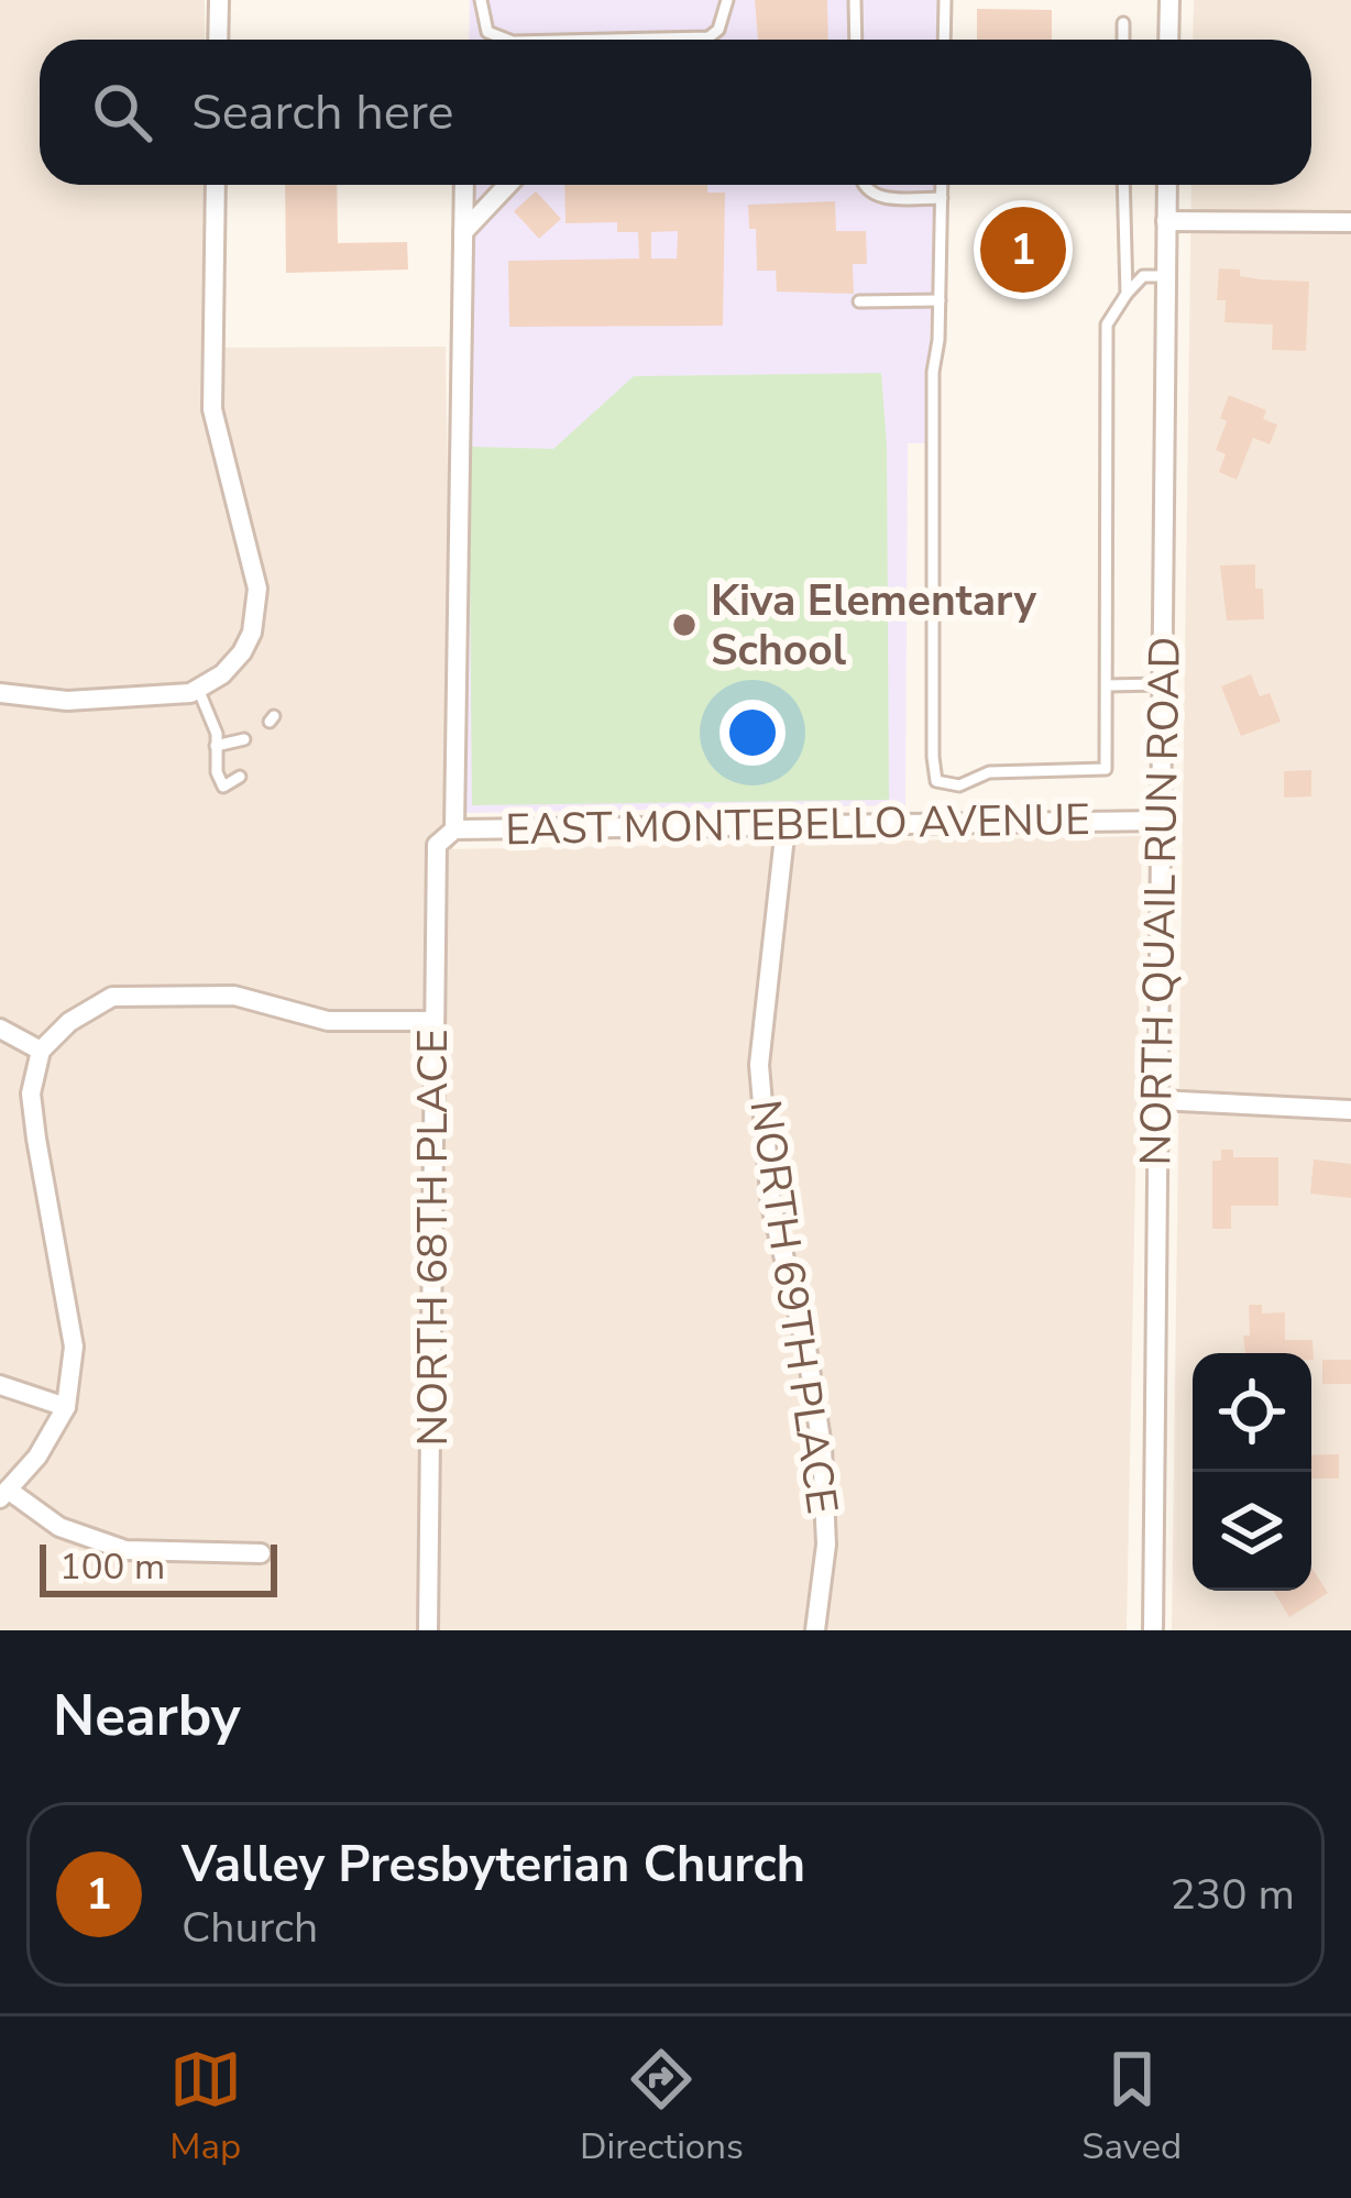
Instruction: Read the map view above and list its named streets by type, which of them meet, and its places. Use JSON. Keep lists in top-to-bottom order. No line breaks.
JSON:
{"streets":{"street":["EAST MONTEBELLO AVENUE","NORTH QUAIL RUN ROAD","NORTH 68TH PLACE","NORTH 69TH PLACE"]},"crossings":[["EAST MONTEBELLO AVENUE","NORTH QUAIL RUN ROAD"],["EAST MONTEBELLO AVENUE","NORTH 68TH PLACE"],["EAST MONTEBELLO AVENUE","NORTH 69TH PLACE"]],"places":["Kiva Elementary School"],"scale_bar":"100 m","page":{"search":"Search here","pins":"1","scale":"100 m","heading":"Nearby","list":[{"mark":"1","name":"Valley Presbyterian Church","note":"Church","value":"230 m"}],"nav":["Map","Directions","Saved"]}}
